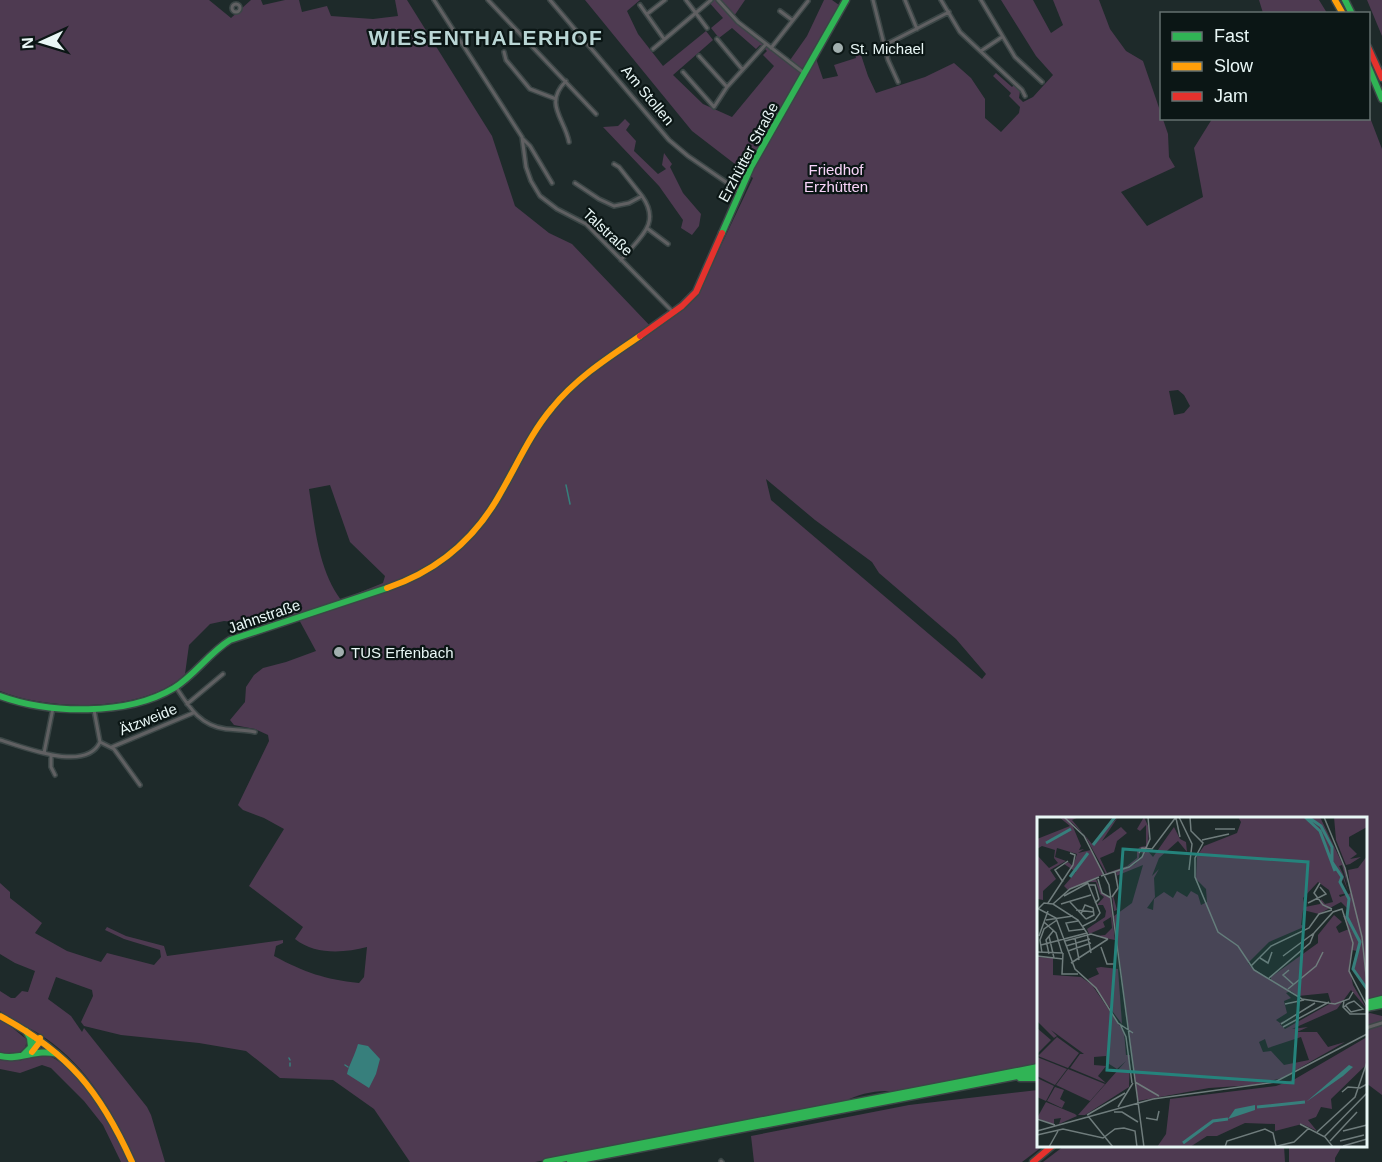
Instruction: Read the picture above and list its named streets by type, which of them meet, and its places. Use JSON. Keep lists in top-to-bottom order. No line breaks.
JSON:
{"streets":{"main road":["Erzhütter Straße","Jahnstraße"],"street":["Am Stollen","Talstraße","Ätzweide"]},"crossings":[["Am Stollen","Erzhütter Straße"],["Erzhütter Straße","Talstraße"],["Erzhütter Straße","Jahnstraße"],["Jahnstraße","Ätzweide"]],"districts":["WIESENTHALERHOF"],"parks":["Friedhof Erzhütten"],"places":["St. Michael","TUS Erfenbach"],"legend":["Fast","Slow","Jam"],"north":"left"}
